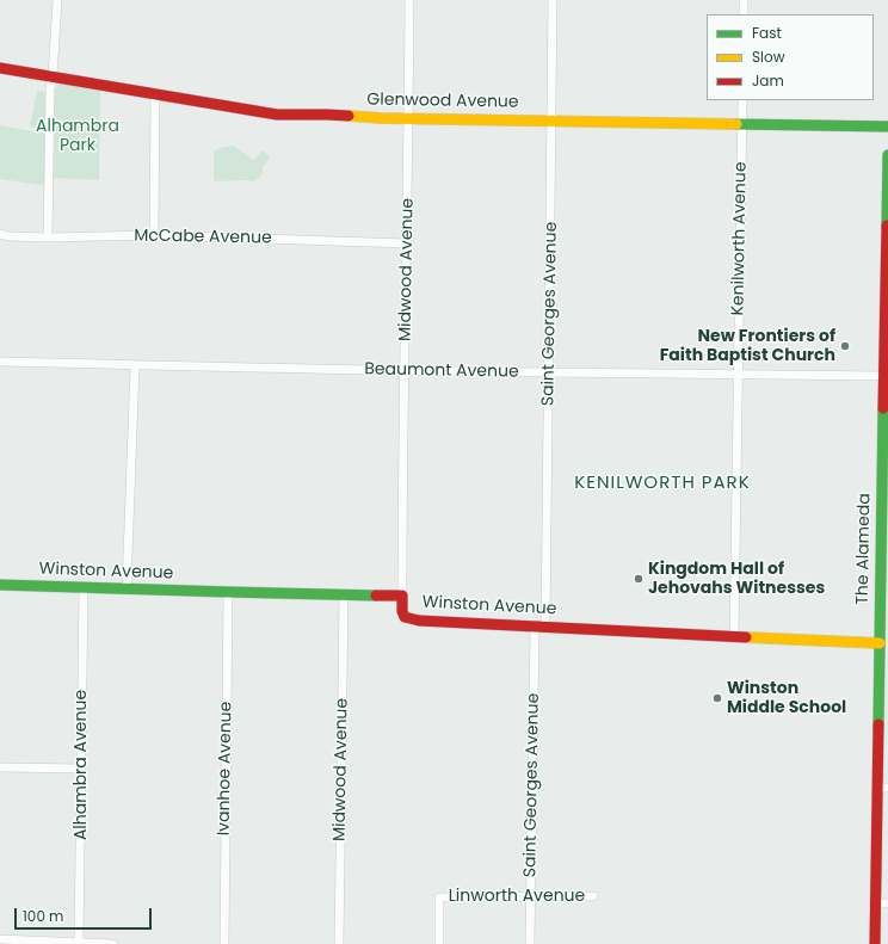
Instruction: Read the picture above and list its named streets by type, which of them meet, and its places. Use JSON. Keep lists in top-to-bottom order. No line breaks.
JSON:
{"streets":{"street":["Glenwood Avenue","McCabe Avenue","Kenilworth Avenue","Midwood Avenue","Saint Georges Avenue","Beaumont Avenue","The Alameda","Winston Avenue","Alhambra Avenue","Ivanhoe Avenue","Linworth Avenue"]},"crossings":[["Glenwood Avenue","Kenilworth Avenue"],["Glenwood Avenue","Midwood Avenue"],["Glenwood Avenue","Saint Georges Avenue"],["McCabe Avenue","Midwood Avenue"],["Kenilworth Avenue","Beaumont Avenue"],["Kenilworth Avenue","Winston Avenue"],["Midwood Avenue","Beaumont Avenue"],["Midwood Avenue","Winston Avenue"],["Saint Georges Avenue","Beaumont Avenue"],["Saint Georges Avenue","Winston Avenue"],["Saint Georges Avenue","Linworth Avenue"],["Beaumont Avenue","The Alameda"],["The Alameda","Winston Avenue"],["Winston Avenue","Alhambra Avenue"],["Winston Avenue","Ivanhoe Avenue"]],"districts":["KENILWORTH PARK"],"parks":["Alhambra Park"],"places":["New Frontiers of Faith Baptist Church","Kingdom Hall of Jehovahs Witnesses","Winston Middle School"],"legend":["Fast","Slow","Jam"],"scale_bar":"100 m"}
